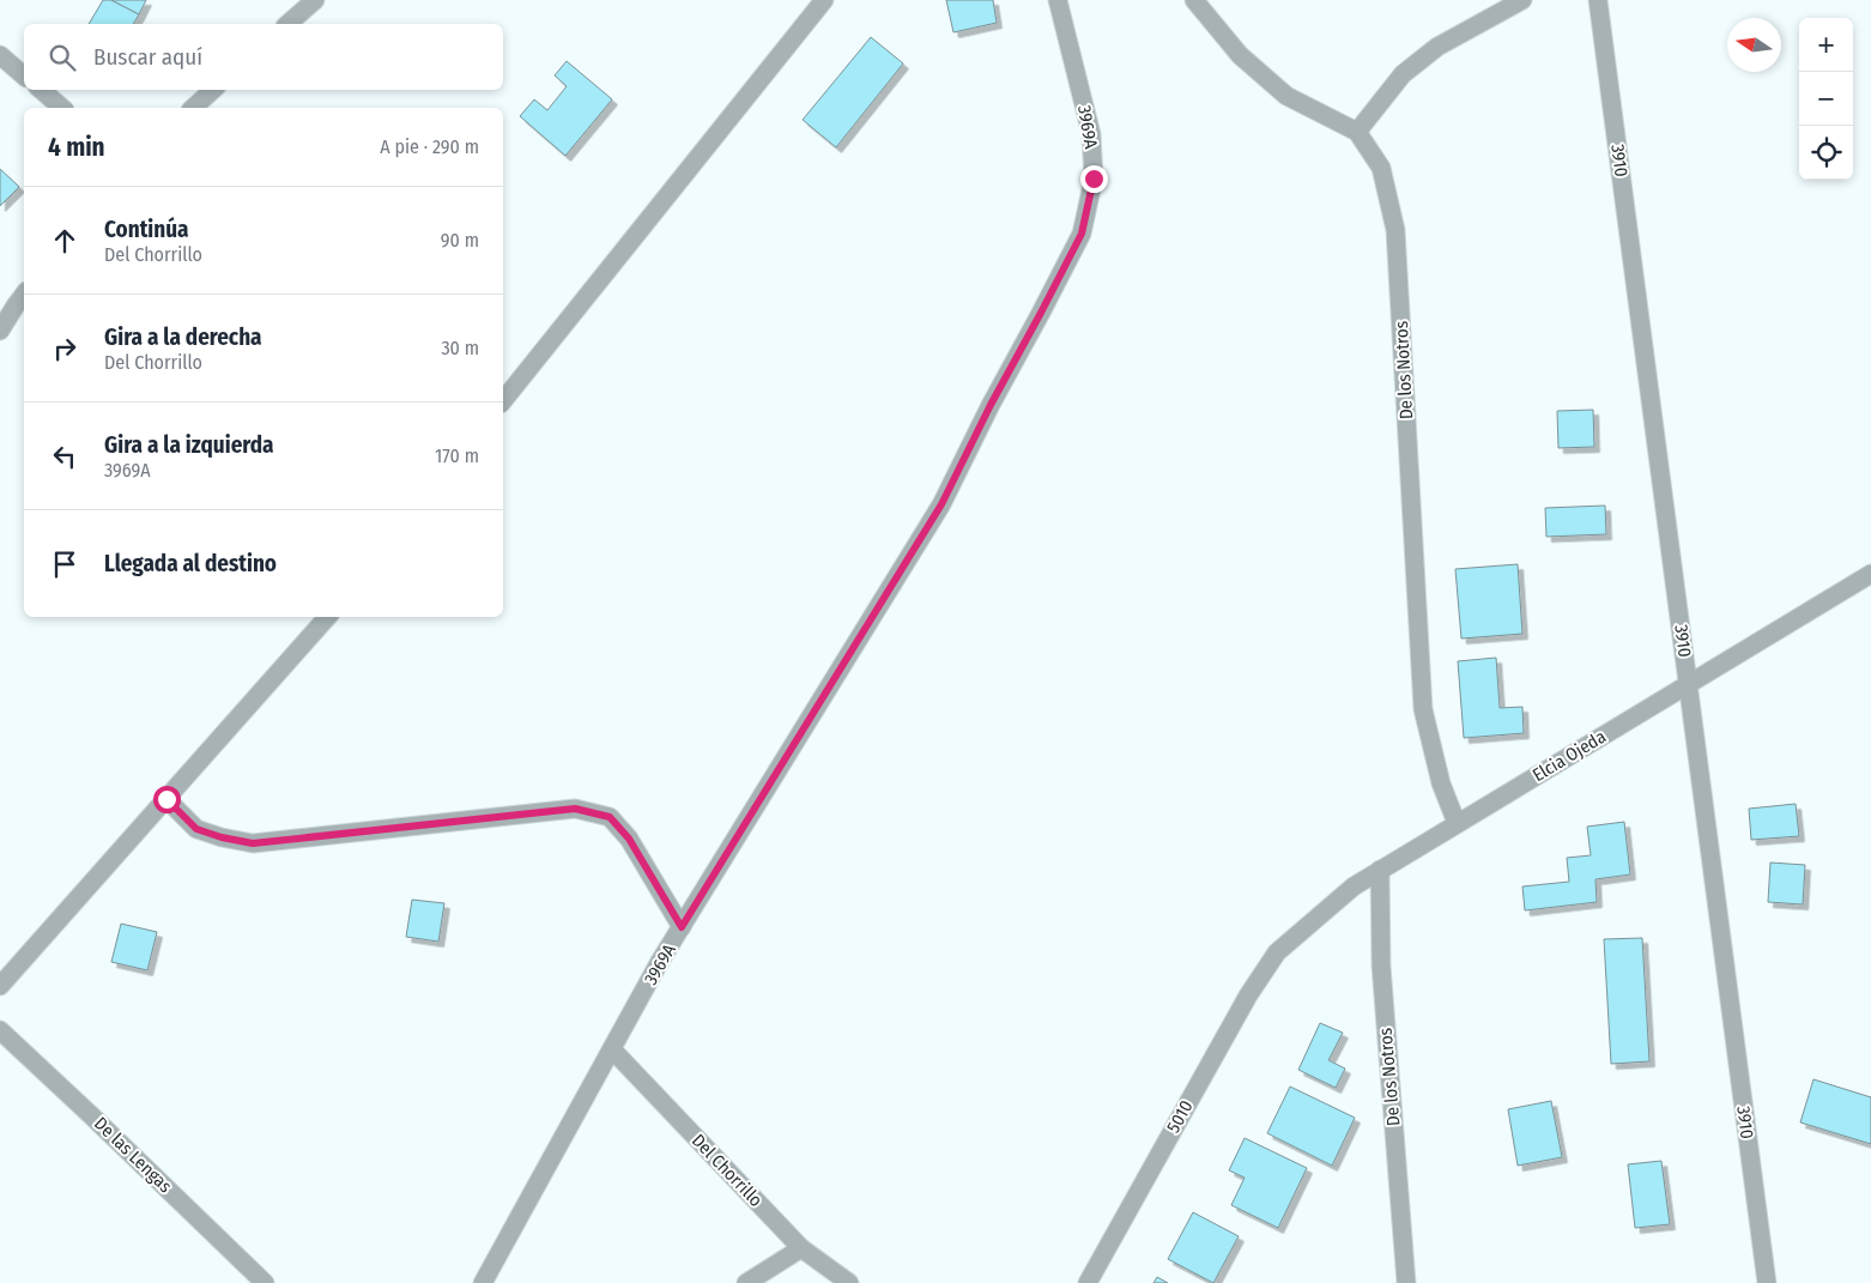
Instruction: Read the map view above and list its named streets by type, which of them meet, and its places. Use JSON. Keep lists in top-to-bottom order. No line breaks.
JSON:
{"streets":{"street":["3969A","3910","De los Notros","Elcia Ojeda","5010","De las Lengas","Del Chorrillo"]},"crossings":[["3969A","Del Chorrillo"],["3910","Elcia Ojeda"],["De los Notros","Elcia Ojeda"],["Elcia Ojeda","5010"]],"north":"left","page":{"map_buttons":["+","−"],"search":"Buscar aquí","heading":["4 min","A pie · 290 m"],"list":[["Continúa","Del Chorrillo","90 m"],["Gira a la derecha","Del Chorrillo","30 m"],["Gira a la izquierda","3969A","170 m"],"Llegada al destino"]}}
